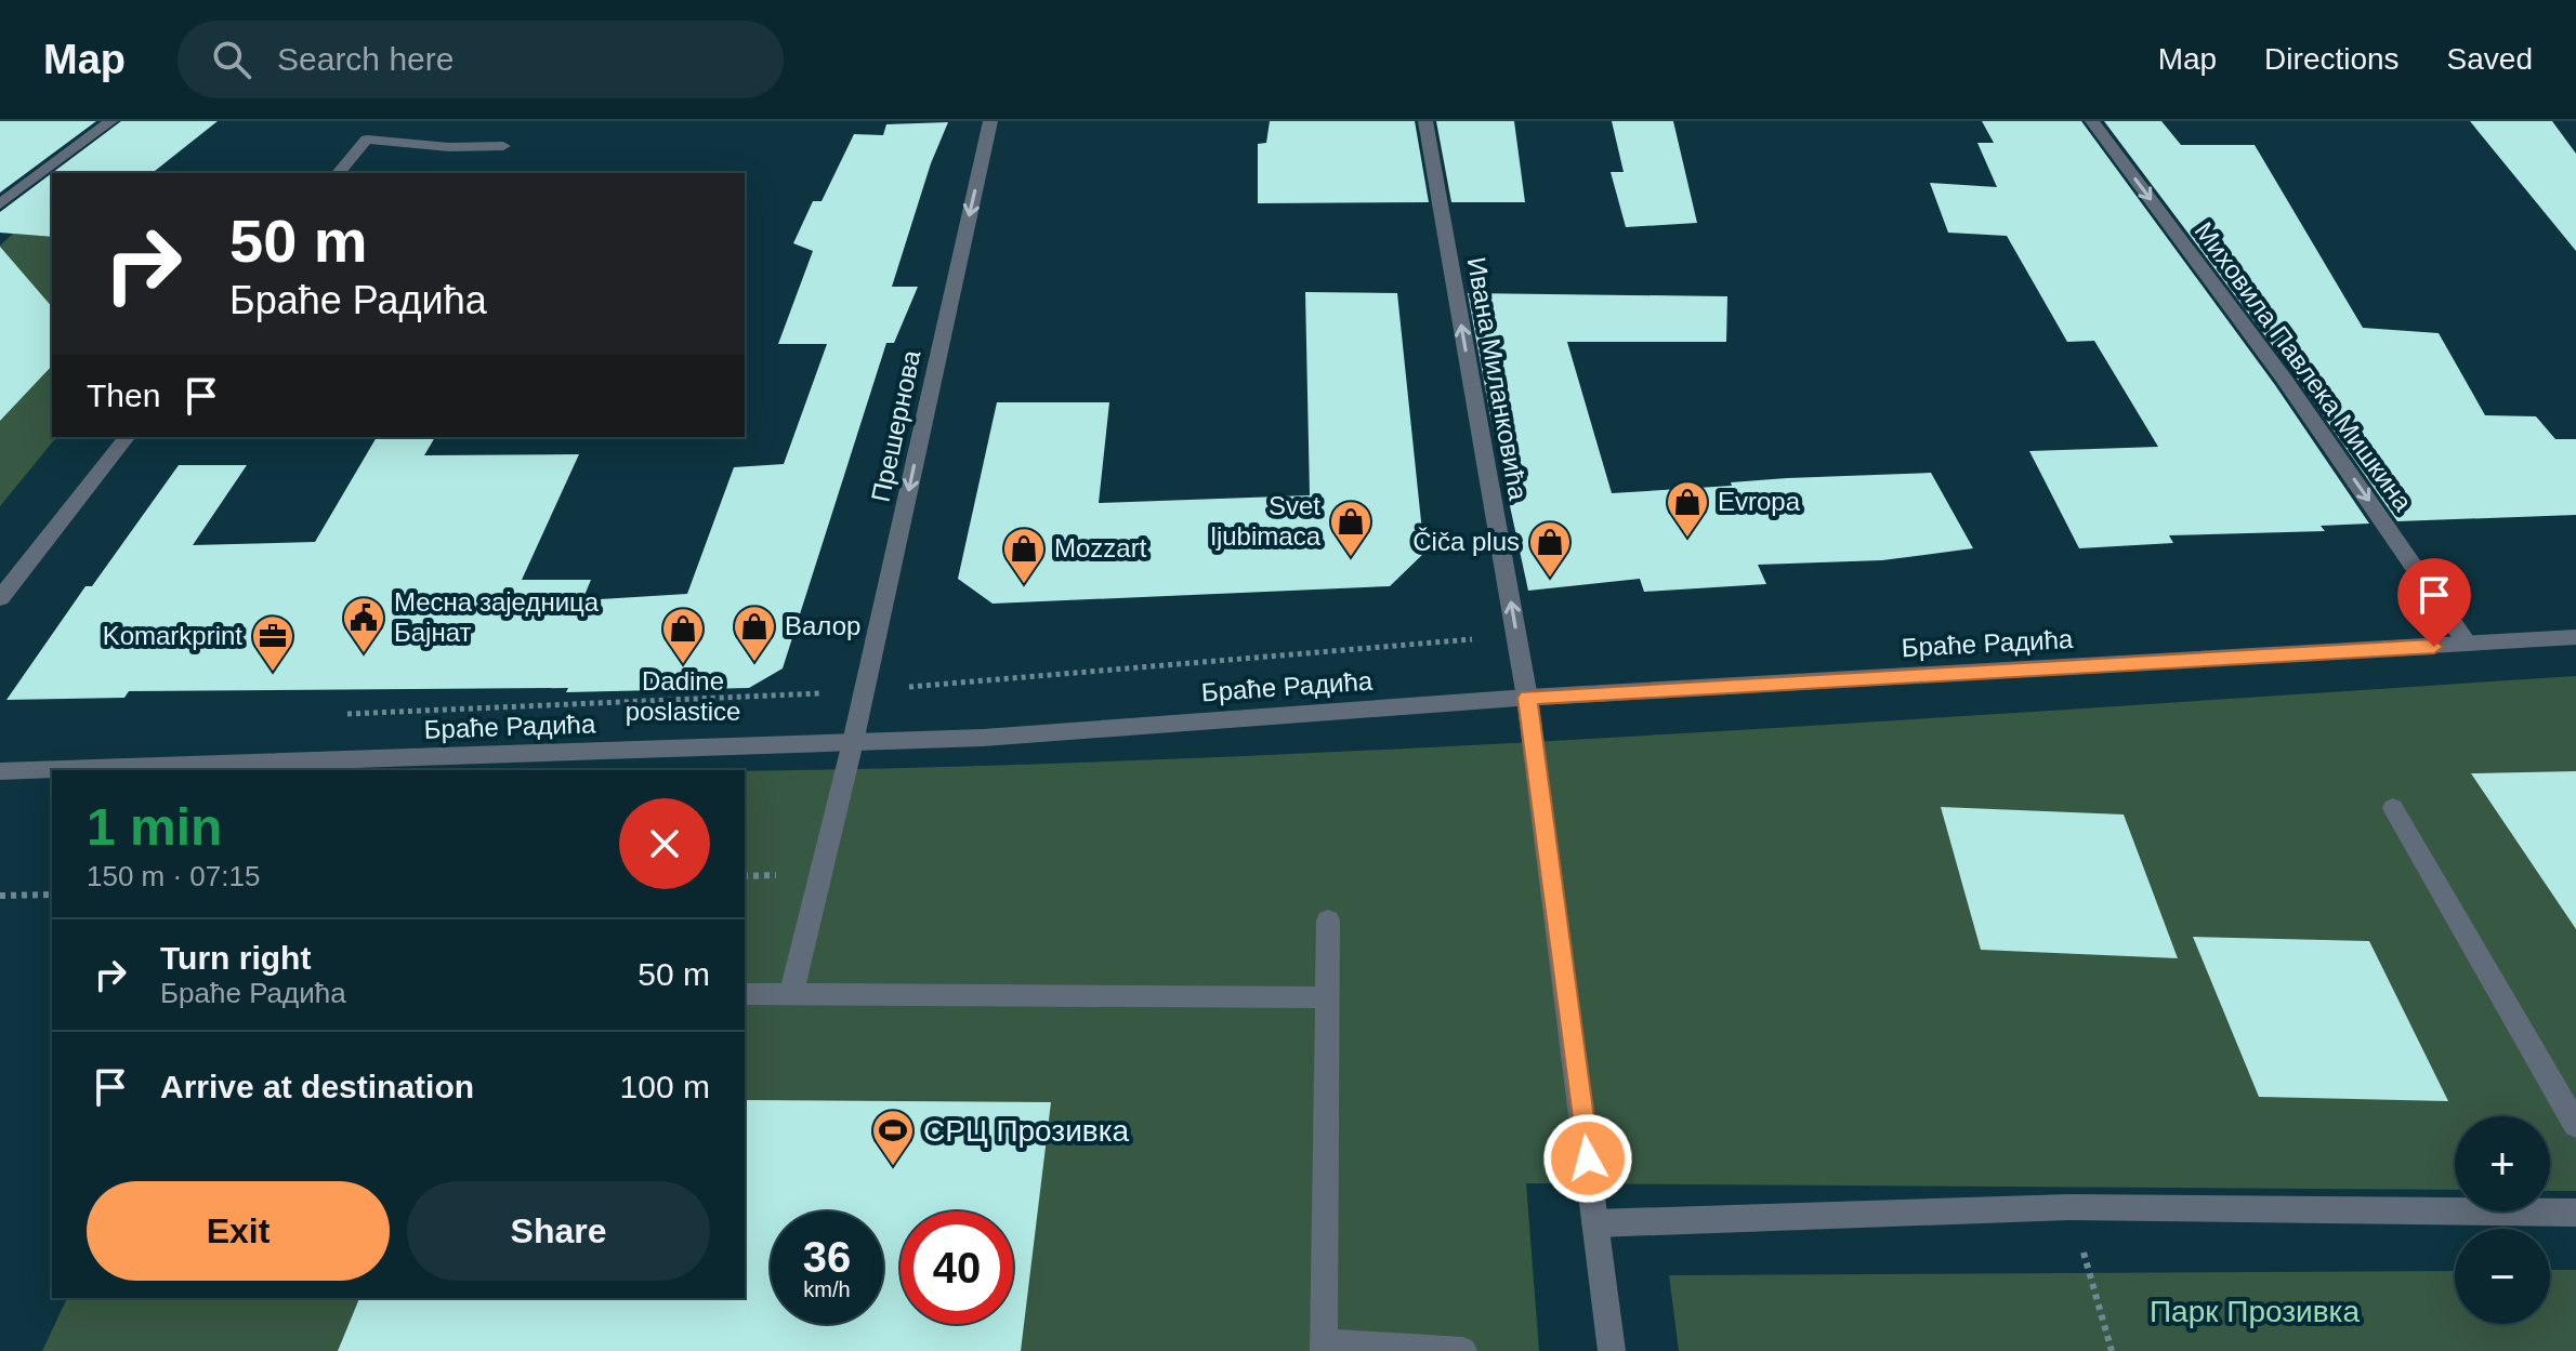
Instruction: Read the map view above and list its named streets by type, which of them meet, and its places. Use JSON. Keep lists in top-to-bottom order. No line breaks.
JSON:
{"streets":{"street":["Миховила Павлека Мишкина","Ивана Миланковића","Прешернова","Браће Радића"]},"crossings":[["Миховила Павлека Мишкина","Браће Радића"],["Ивана Миланковића","Браће Радића"],["Прешернова","Браће Радића"]],"one_way":["Миховила Павлека Мишкина","Ивана Миланковића","Прешернова"],"parks":["Парк Прозивка"],"places":{"shop":["Evropa","Svet ljubimaca","Čiča plus","Mozzart","Валор","Dadine poslastice"],"public building":["Месна заједница Бајнат"],"office":["Komarkprint"],"sports":["СРЦ Прозивка"]},"page":{"header":"Map","search":"Search here","nav":["Map","Directions","Saved"],"turn":["50 m","Браће Радића"],"then":"Then","heading":["1 min","150 m · 07:15"],"list":[{"name":"Turn right","note":"Браће Радића","value":"50 m"},{"name":"Arrive at destination","value":"100 m"}],"map_buttons":["+","−"],"buttons":["Exit","Share"],"speed":"36 km/h","limit":"40"}}
